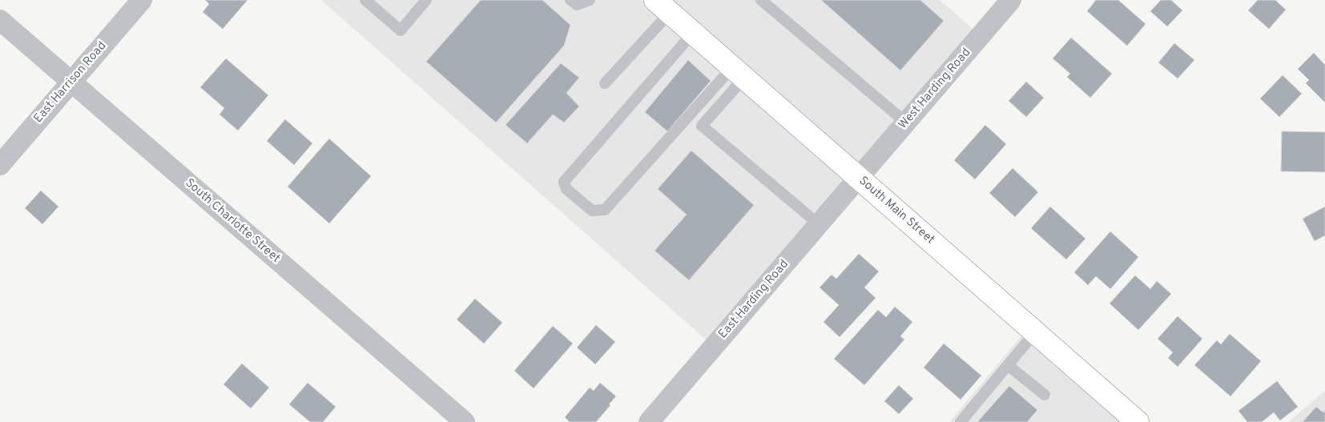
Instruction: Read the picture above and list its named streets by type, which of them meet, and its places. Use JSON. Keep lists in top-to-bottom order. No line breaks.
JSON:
{"streets":{"main road":["South Main Street"],"street":["East Harrison Road","West Harding Road","South Charlotte Street","East Harding Road"]},"crossings":[["East Harrison Road","South Charlotte Street"],["West Harding Road","South Main Street"],["West Harding Road","East Harding Road"],["South Main Street","East Harding Road"]]}
